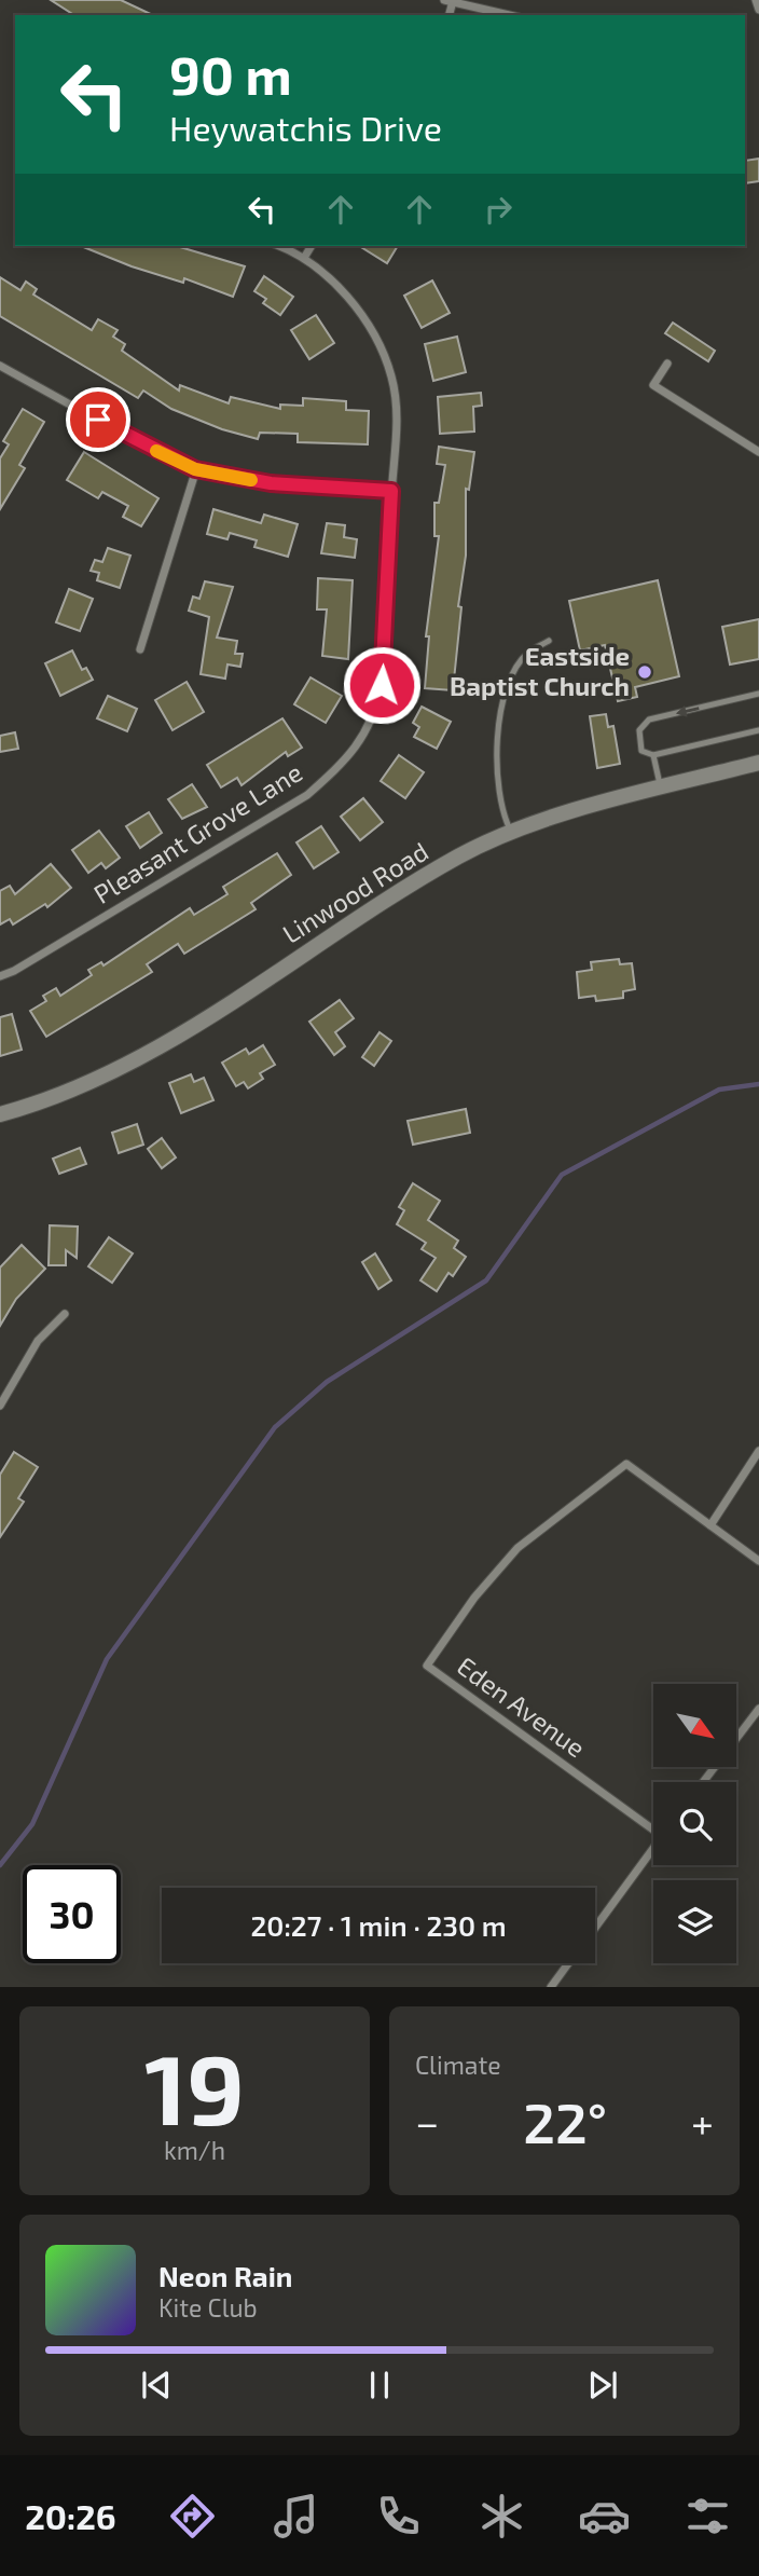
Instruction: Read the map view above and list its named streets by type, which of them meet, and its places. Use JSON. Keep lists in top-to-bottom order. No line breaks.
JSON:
{"streets":{"street":["Pleasant Grove Lane","Linwood Road","Eden Avenue"]},"places":["Eastside Baptist Church"],"north":"bottom right","page":{"turn":["90 m","Heywatchis Drive"],"limit":"30","trip":"20:27 · 1 min · 230 m","tile":[["19","km/h"],"Climate"],"heat":["−","22°","+"],"song":["Neon Rain","Kite Club"],"tabs":"20:26"}}
